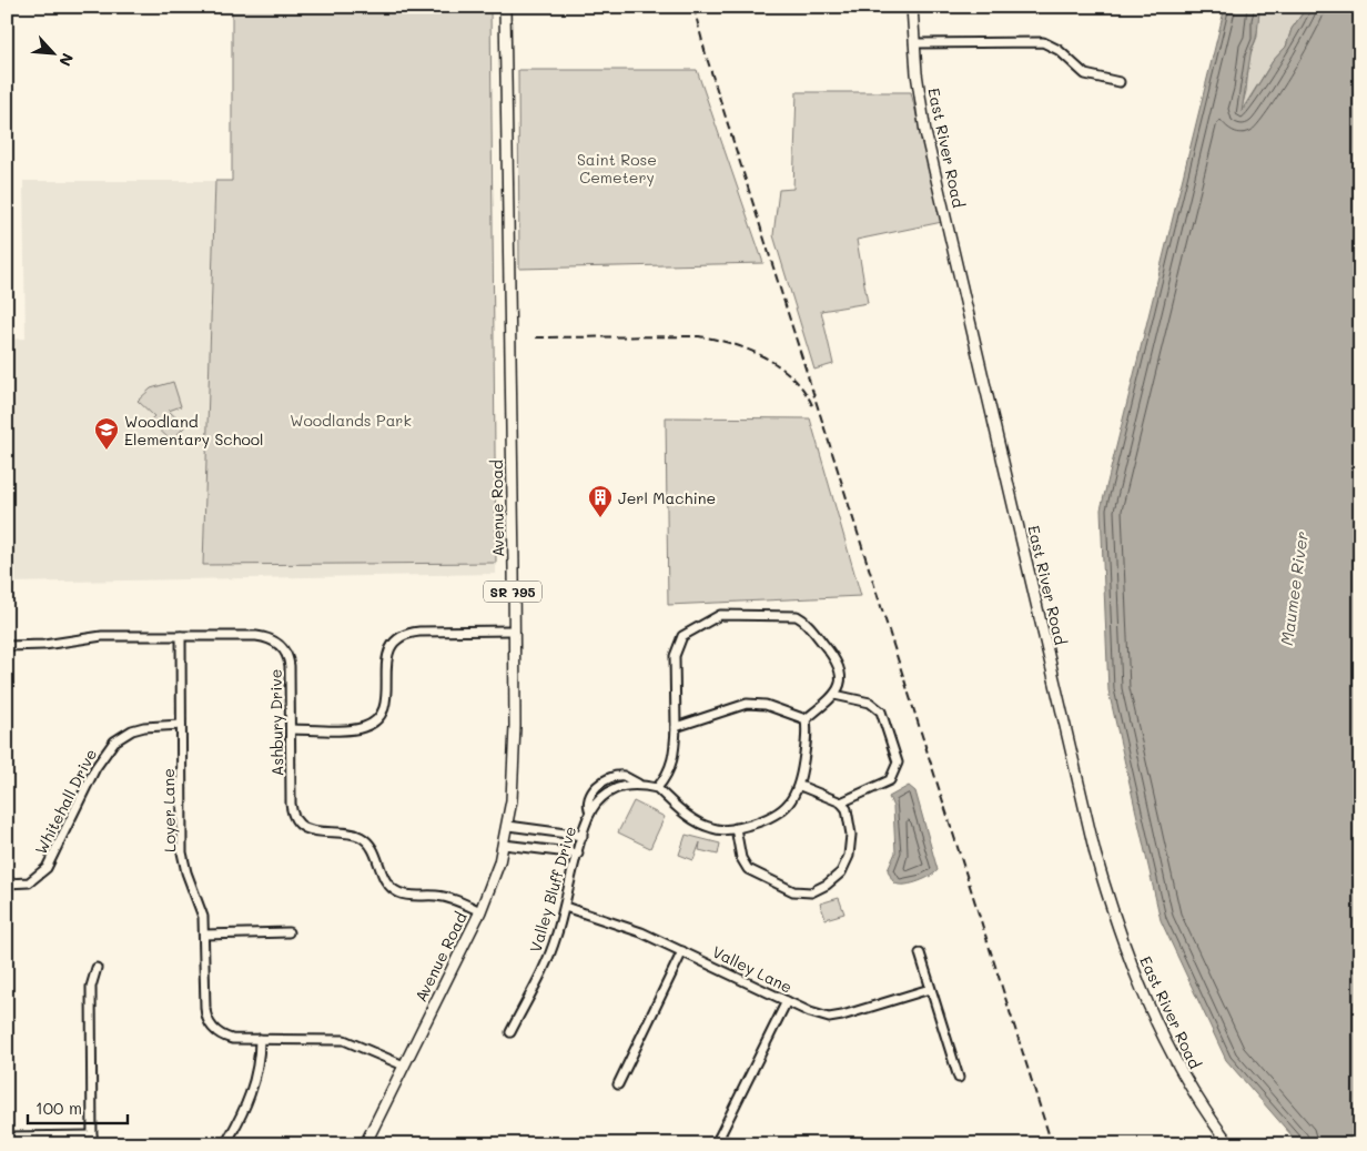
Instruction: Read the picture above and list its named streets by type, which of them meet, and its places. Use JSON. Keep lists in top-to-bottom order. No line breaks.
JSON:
{"streets":{"main road":["East River Road","Avenue Road","SR 795"],"street":["Ashbury Drive","Whitehall Drive","Loyer Lane","Valley Bluff Drive","Valley Lane"]},"crossings":[["Avenue Road","Ashbury Drive"],["Avenue Road","Loyer Lane"],["Ashbury Drive","Loyer Lane"],["Whitehall Drive","Loyer Lane"],["Valley Bluff Drive","Valley Lane"]],"water":["Maumee River"],"parks":["Saint Rose Cemetery","Woodlands Park"],"places":{"school or university":["Woodland Elementary School"],"building":["Jerl Machine"]},"scale_bar":"100 m","north":"bottom right"}
